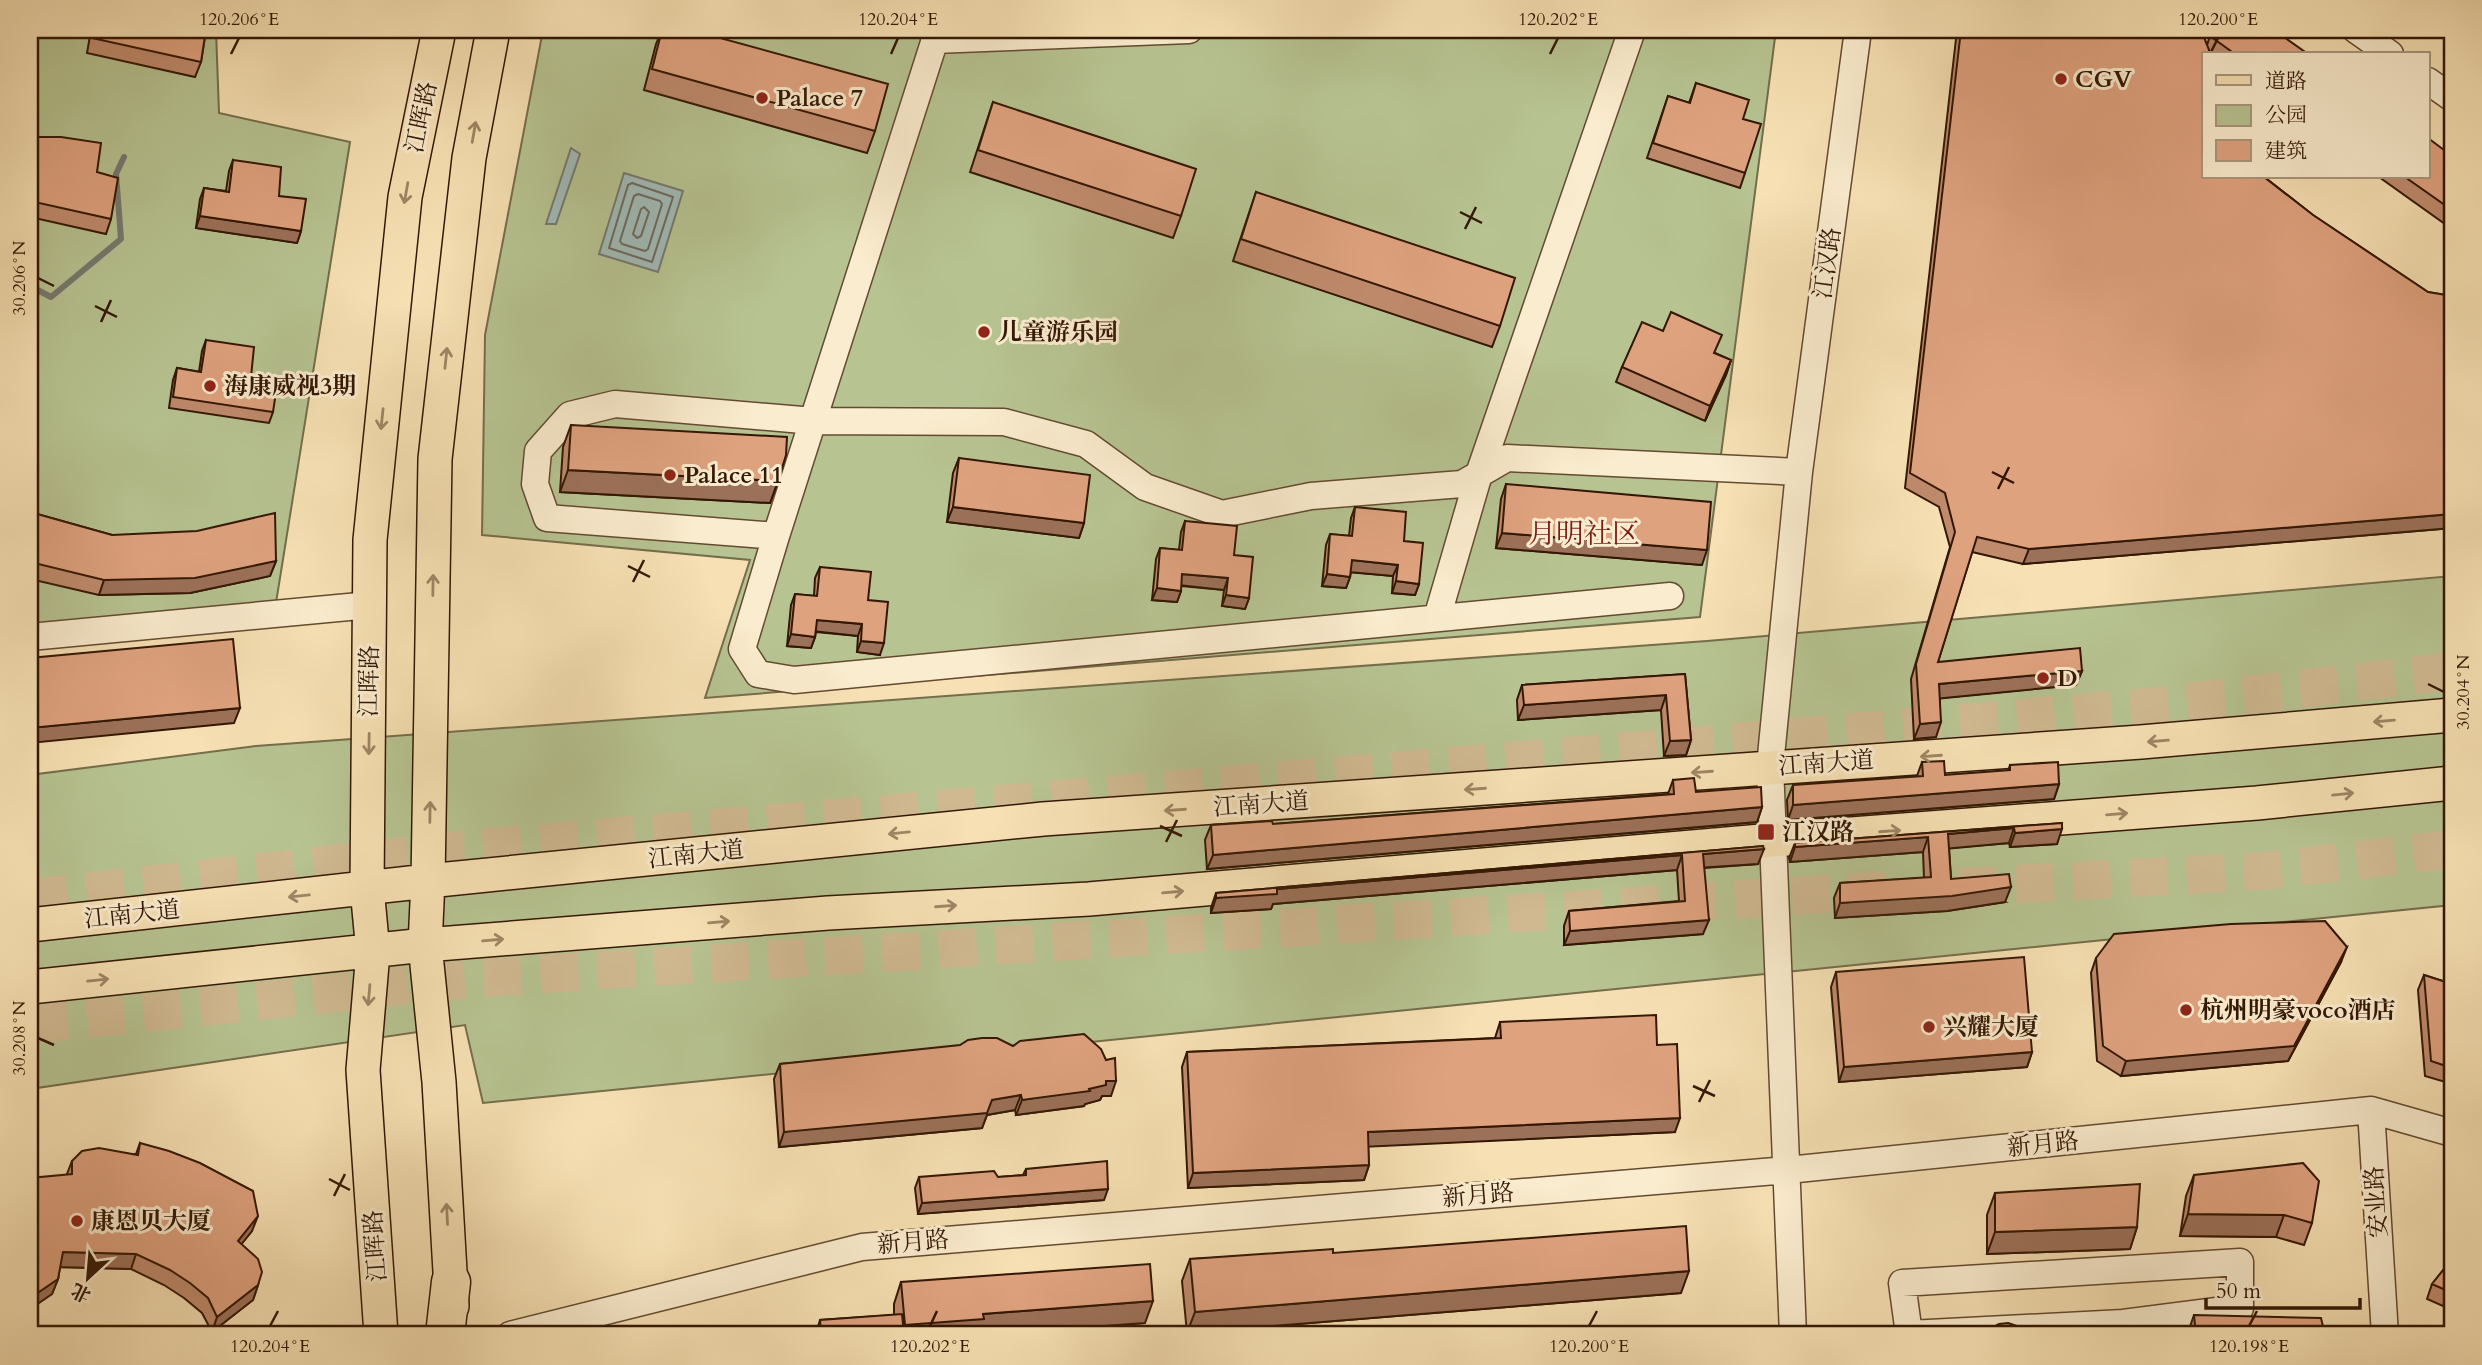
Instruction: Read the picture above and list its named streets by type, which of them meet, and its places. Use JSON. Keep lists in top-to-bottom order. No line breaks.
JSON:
{"streets":{"main road":["江晖路","江南大道"],"street":["江汉路","新月路","安业路"]},"crossings":[["江晖路","江南大道"],["江汉路","江南大道"],["江汉路","新月路"],["新月路","安业路"]],"districts":["月明社区"],"places":{"other":["CGV","Palace 7","儿童游乐园","海康威视3期","Palace 11","D","杭州明豪voco酒店","兴耀大厦","康恩贝大厦"],"transit":["江汉路"]},"legend":["道路","公园","建筑"],"scale_bar":"50 m","north":"bottom left","coordinates":["120.206°E","120.204°E","120.202°E","120.200°E","30.206°N","30.204°N","30.208°N","120.198°E"]}
